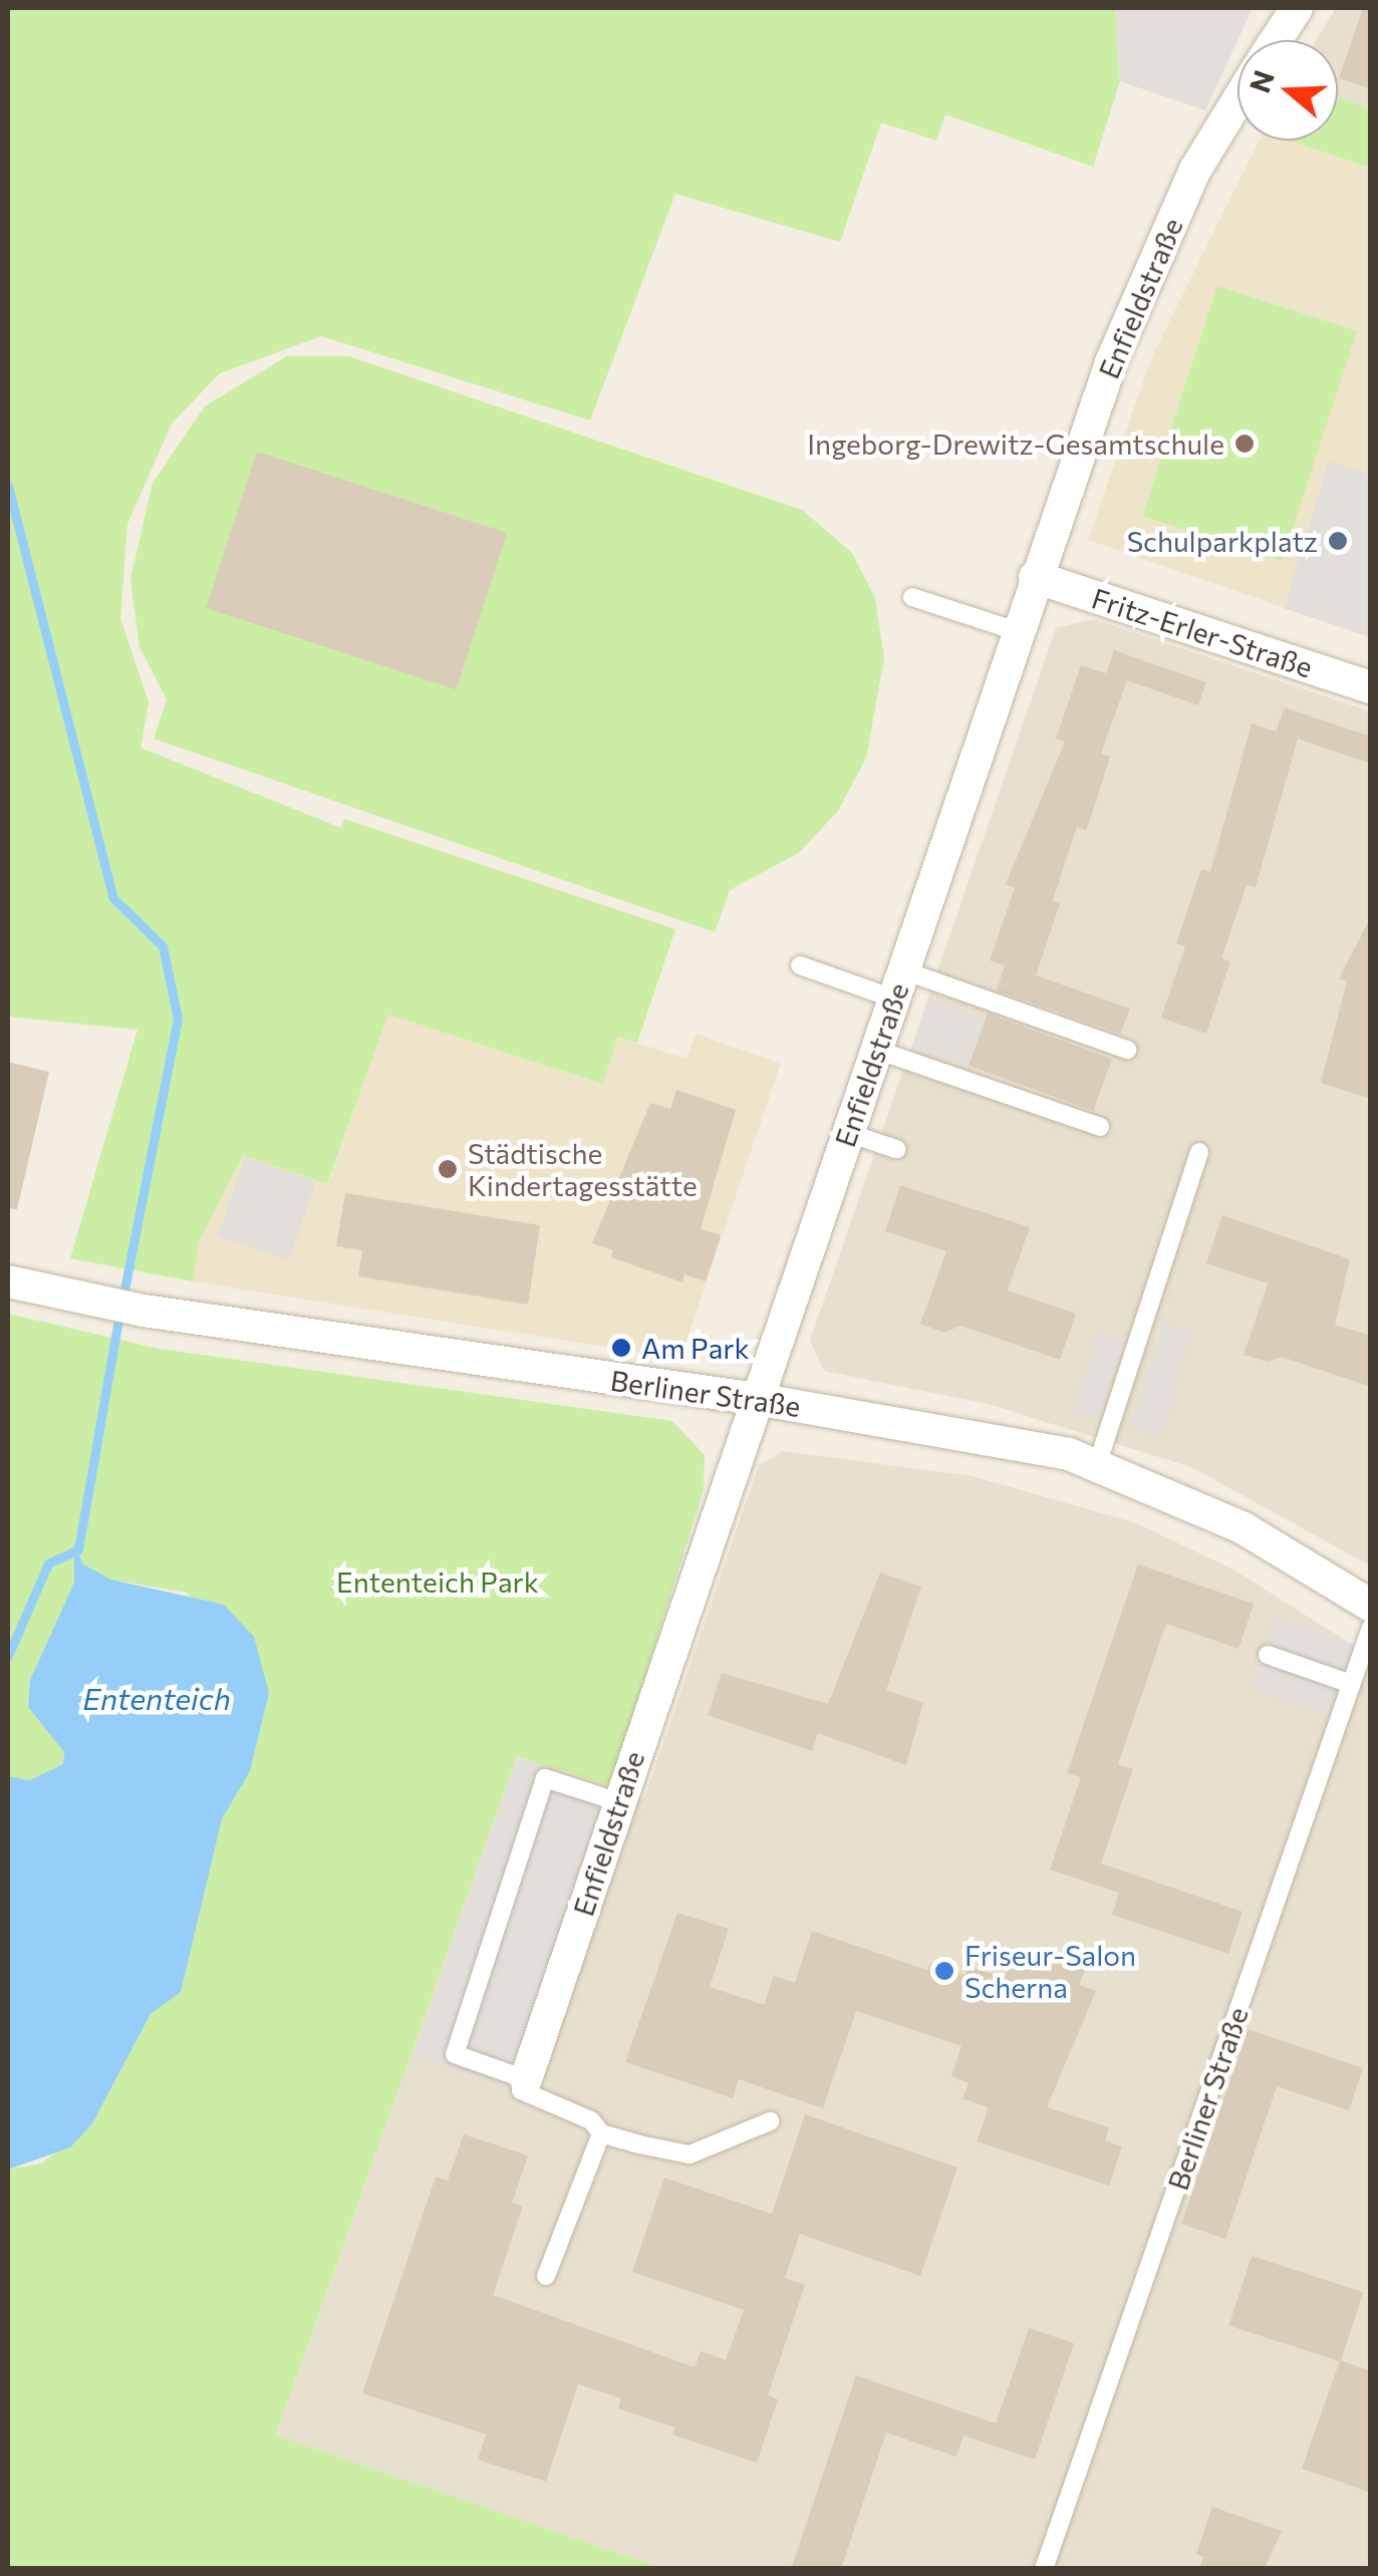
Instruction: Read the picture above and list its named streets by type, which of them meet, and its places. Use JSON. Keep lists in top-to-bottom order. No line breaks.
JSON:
{"streets":{"street":["Enfieldstraße","Fritz-Erler-Straße","Berliner Straße"]},"crossings":[["Enfieldstraße","Fritz-Erler-Straße"],["Enfieldstraße","Berliner Straße"]],"water":["Ententeich"],"parks":["Ententeich Park"],"places":["Ingeborg-Drewitz-Gesamtschule","Schulparkplatz","Städtische Kindertagesstätte","Am Park","Friseur-Salon Scherna"],"north":"left"}
